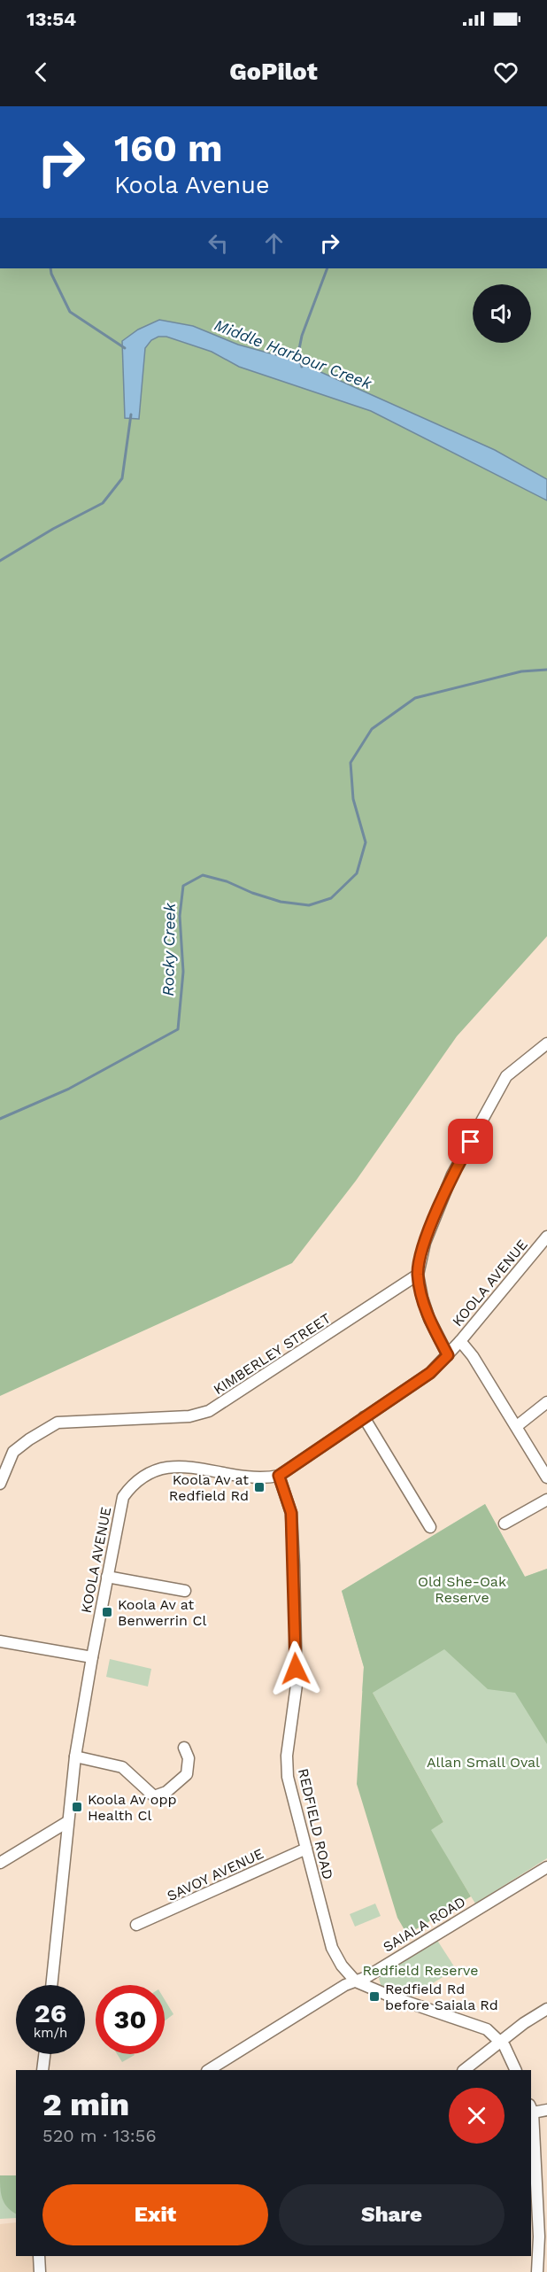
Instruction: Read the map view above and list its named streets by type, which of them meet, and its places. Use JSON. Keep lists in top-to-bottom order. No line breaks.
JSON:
{"streets":{"street":["KOOLA AVENUE","KIMBERLEY STREET","REDFIELD ROAD","SAVOY AVENUE","SAIALA ROAD"]},"crossings":[["KOOLA AVENUE","REDFIELD ROAD"],["REDFIELD ROAD","SAVOY AVENUE"],["REDFIELD ROAD","SAIALA ROAD"]],"water":["Middle Harbour Creek","Rocky Creek"],"parks":["Old She-Oak Reserve","Allan Small Oval","Redfield Reserve"],"places":{"transit":["Koola Av at Redfield Rd","Koola Av at Benwerrin Cl","Koola Av opp Health Cl","Redfield Rd before Saiala Rd"]},"page":{"status":"13:54","header":"GoPilot","turn":["160 m","Koola Avenue"],"speed":"26 km/h","limit":"30","heading":["2 min","520 m · 13:56"],"buttons":["Exit","Share"]}}
